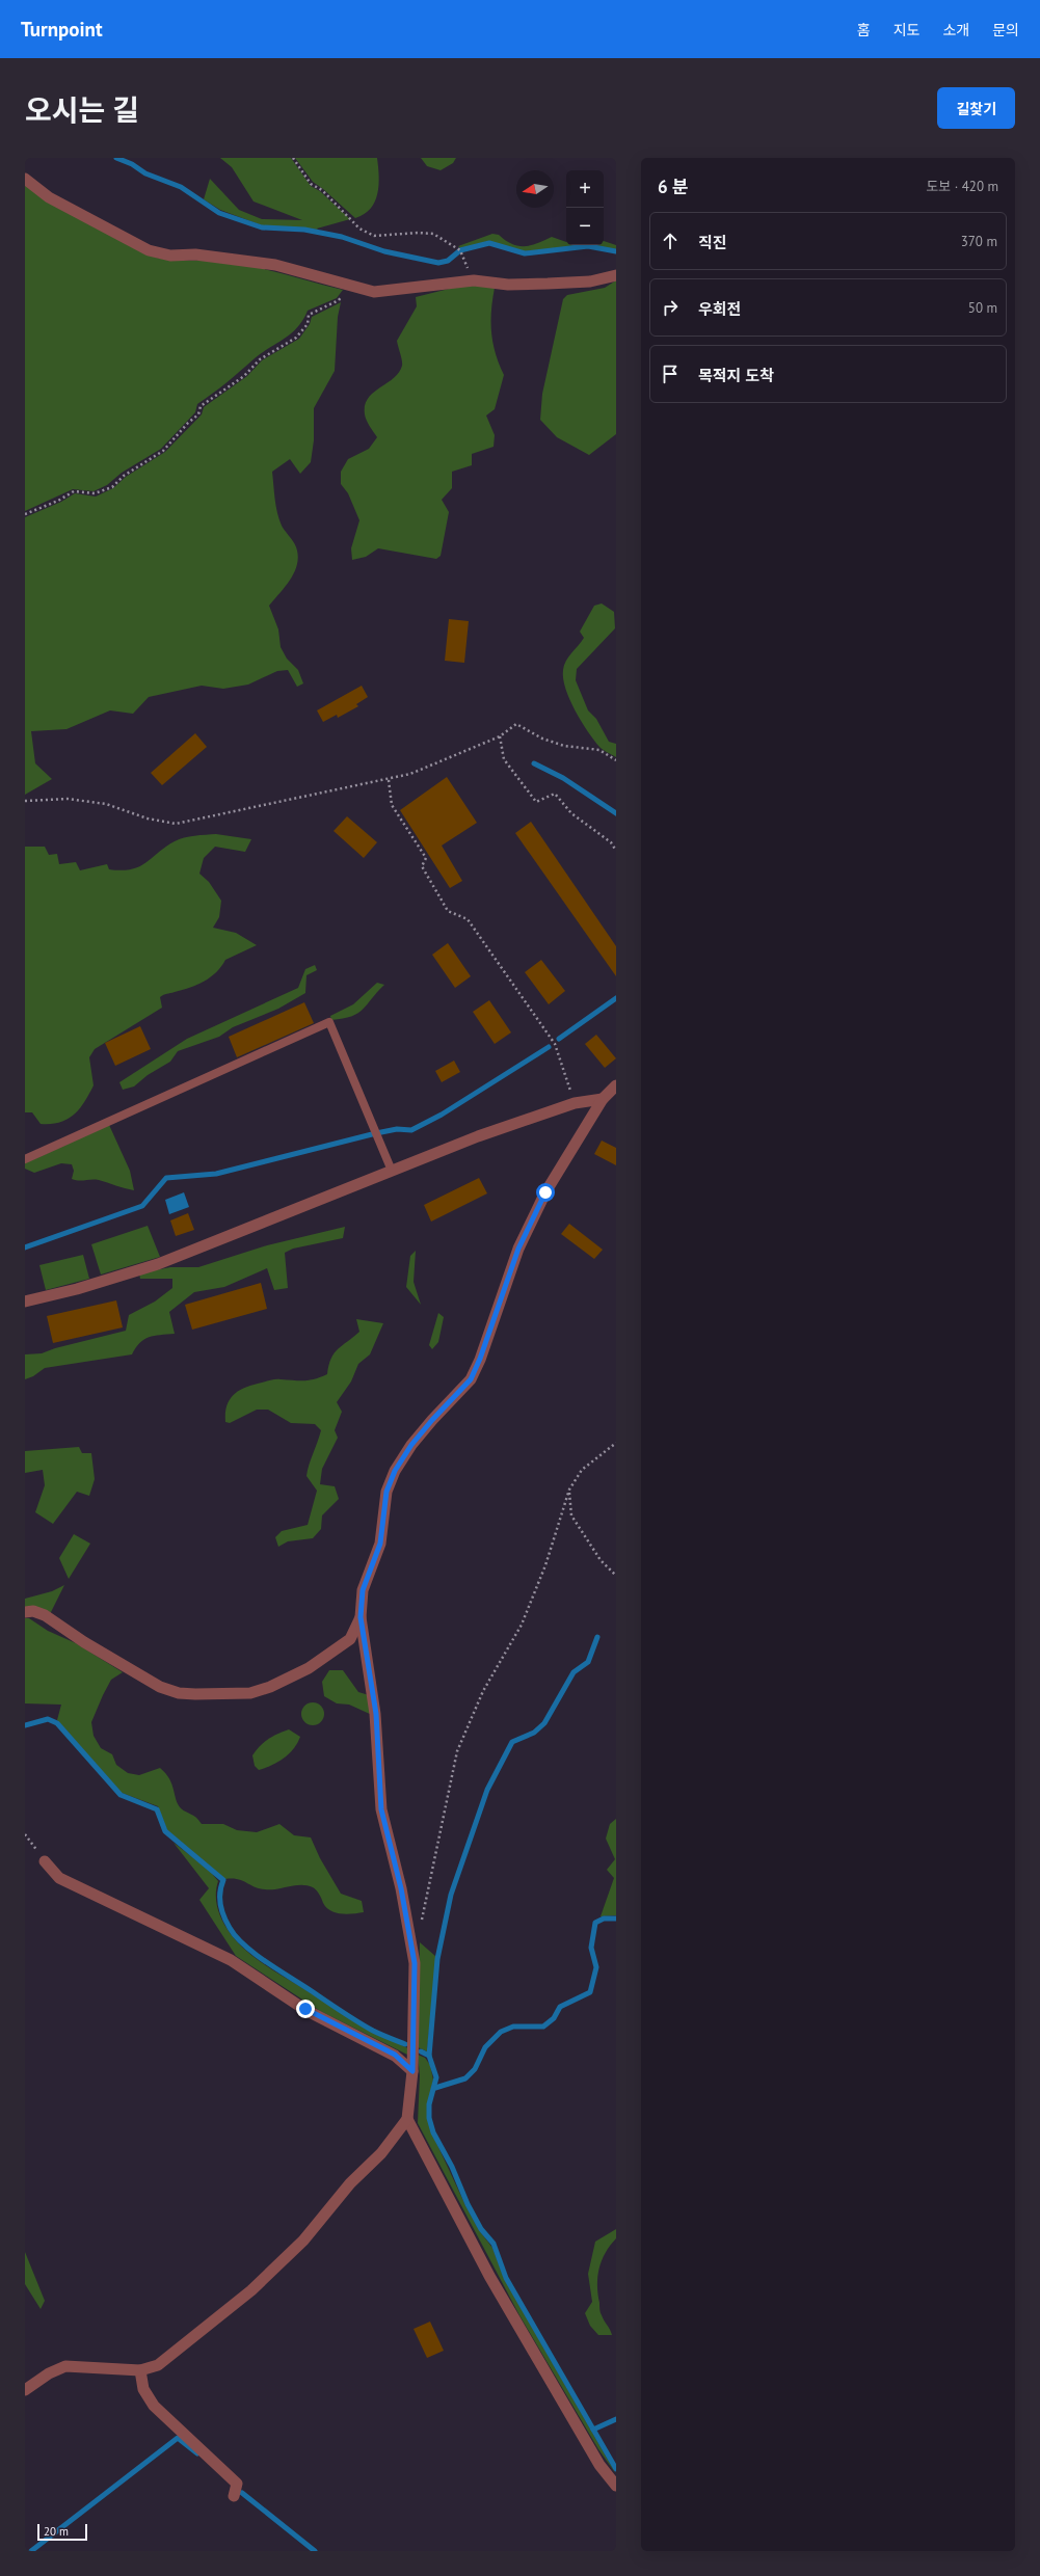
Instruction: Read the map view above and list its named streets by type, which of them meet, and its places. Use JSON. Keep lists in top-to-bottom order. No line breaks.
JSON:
{"scale_bar":"20 m","north":"left","page":{"header":"Turnpoint","nav":["홈","지도","소개","문의"],"title":"오시는 길","buttons":"길찾기","heading":["6 분","도보 · 420 m"],"map_buttons":["+","−"],"list":[["직진","370 m"],["우회전","50 m"],"목적지 도착"],"scale":"20 m"}}
